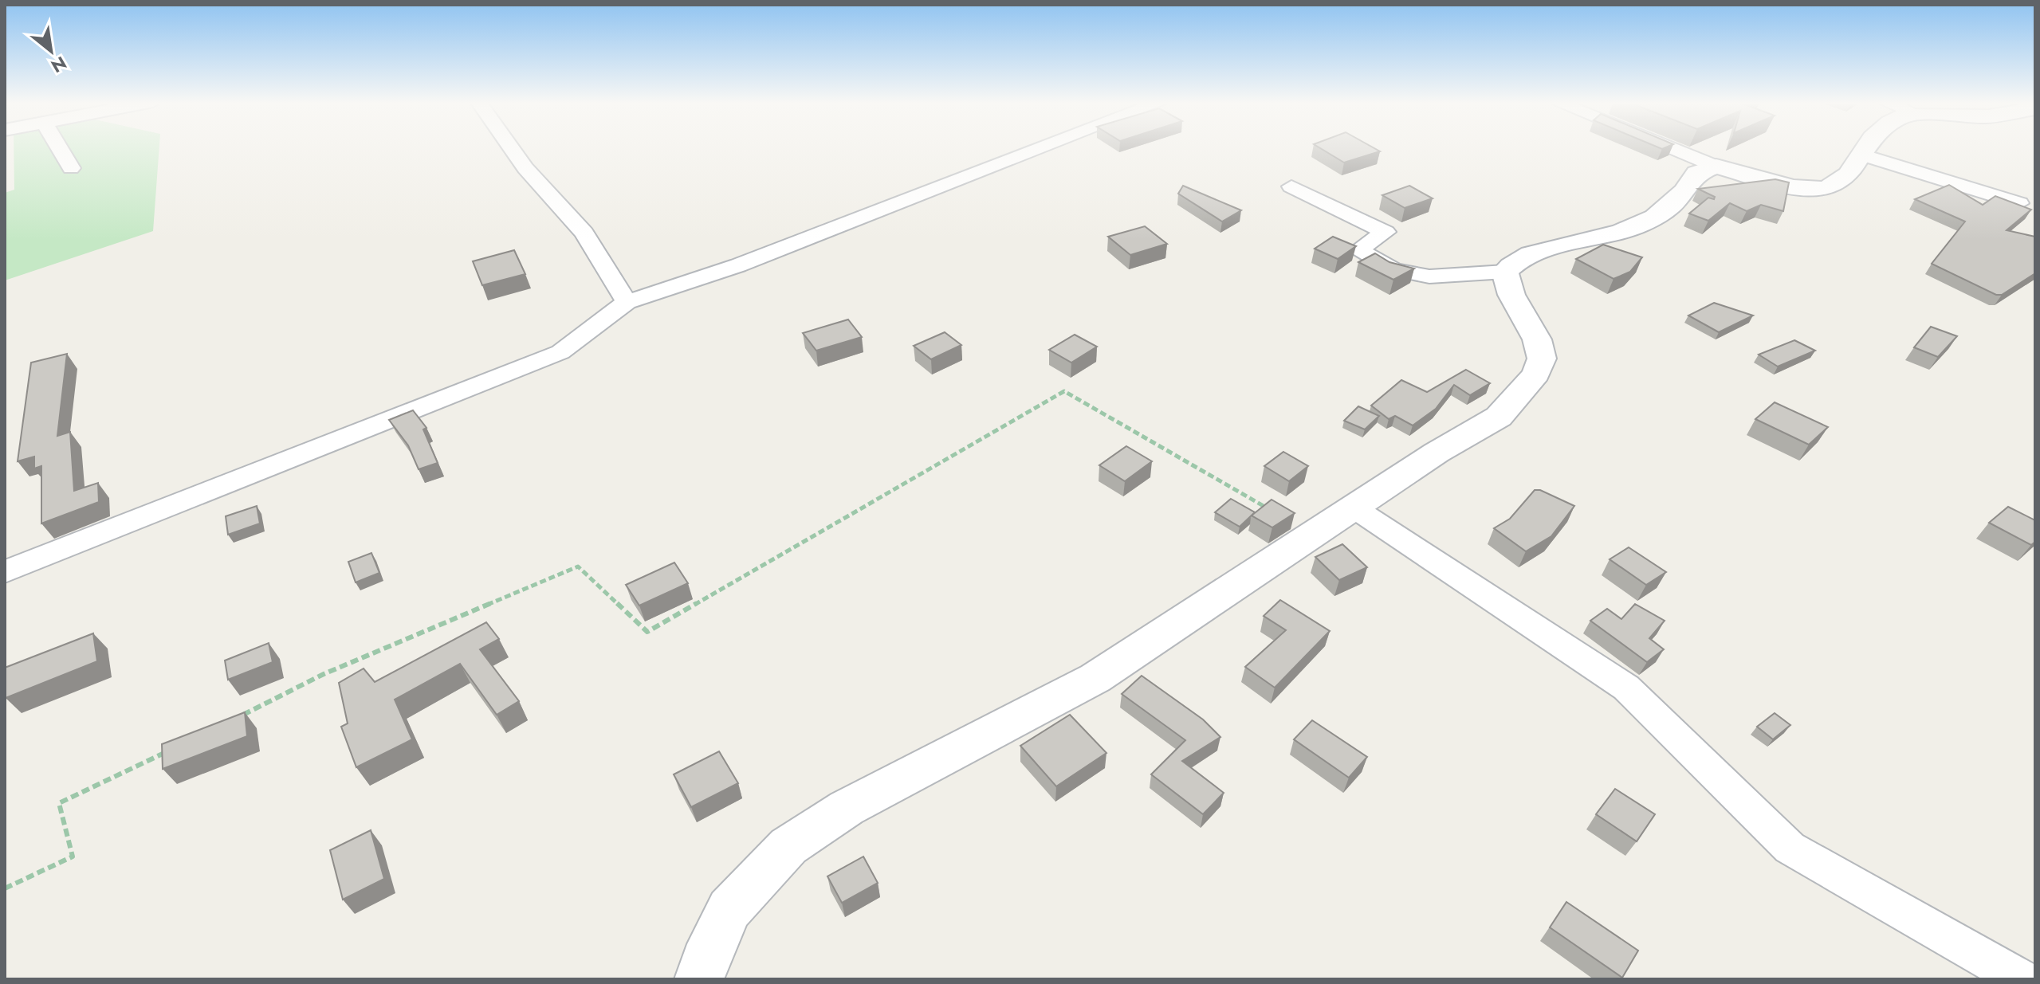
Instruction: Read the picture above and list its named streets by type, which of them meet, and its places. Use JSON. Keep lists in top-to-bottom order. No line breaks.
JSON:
{"north":"bottom right"}
